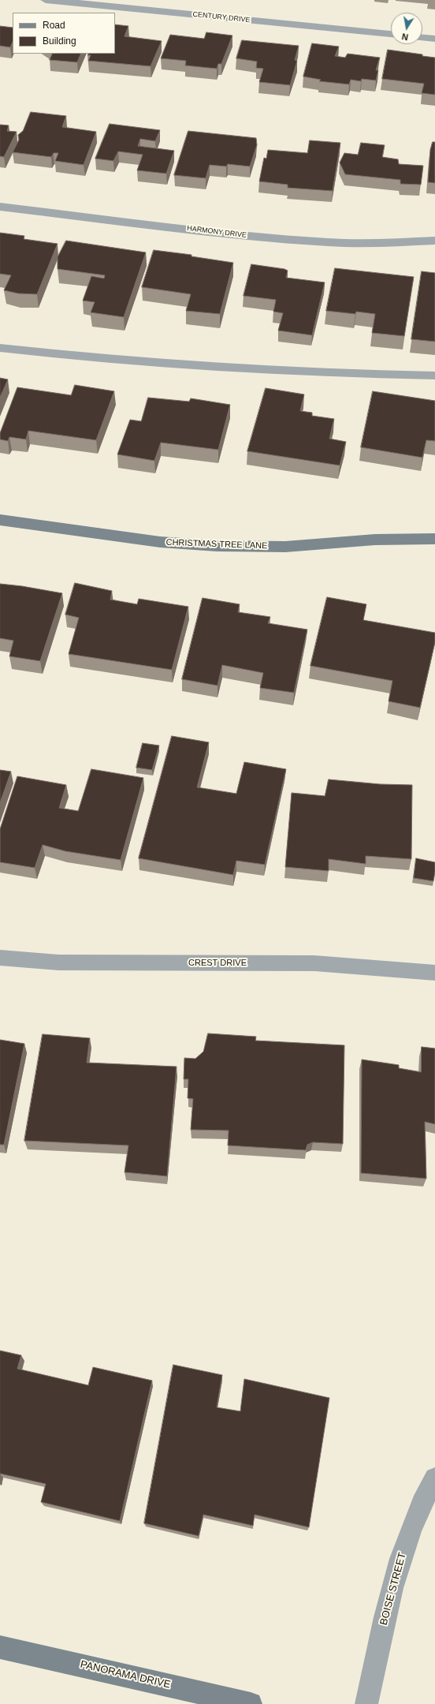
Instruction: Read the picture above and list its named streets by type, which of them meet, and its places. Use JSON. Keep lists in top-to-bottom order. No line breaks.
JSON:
{"streets":{"street":["CENTURY DRIVE","HARMONY DRIVE","CHRISTMAS TREE LANE","CREST DRIVE","BOISE STREET","PANORAMA DRIVE"]},"legend":["Road","Building"],"north":"bottom"}
